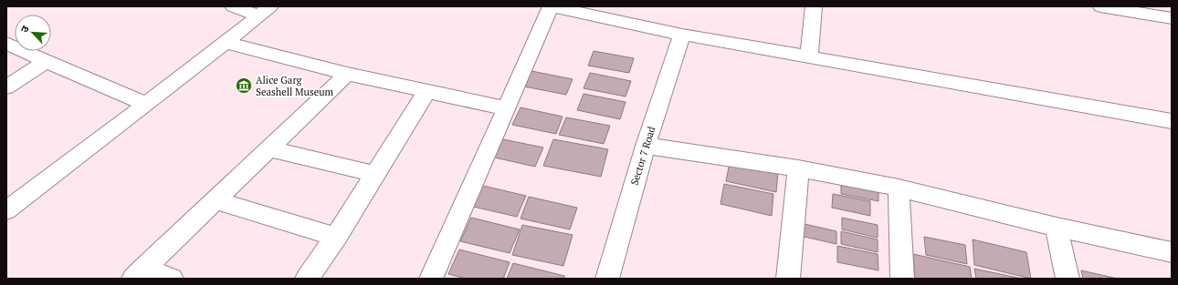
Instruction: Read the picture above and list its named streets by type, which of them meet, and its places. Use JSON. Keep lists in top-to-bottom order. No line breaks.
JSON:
{"streets":{"street":["Sector 7 Road"]},"places":{"museum":["Alice Garg Seashell Museum"]},"north":"top left"}
